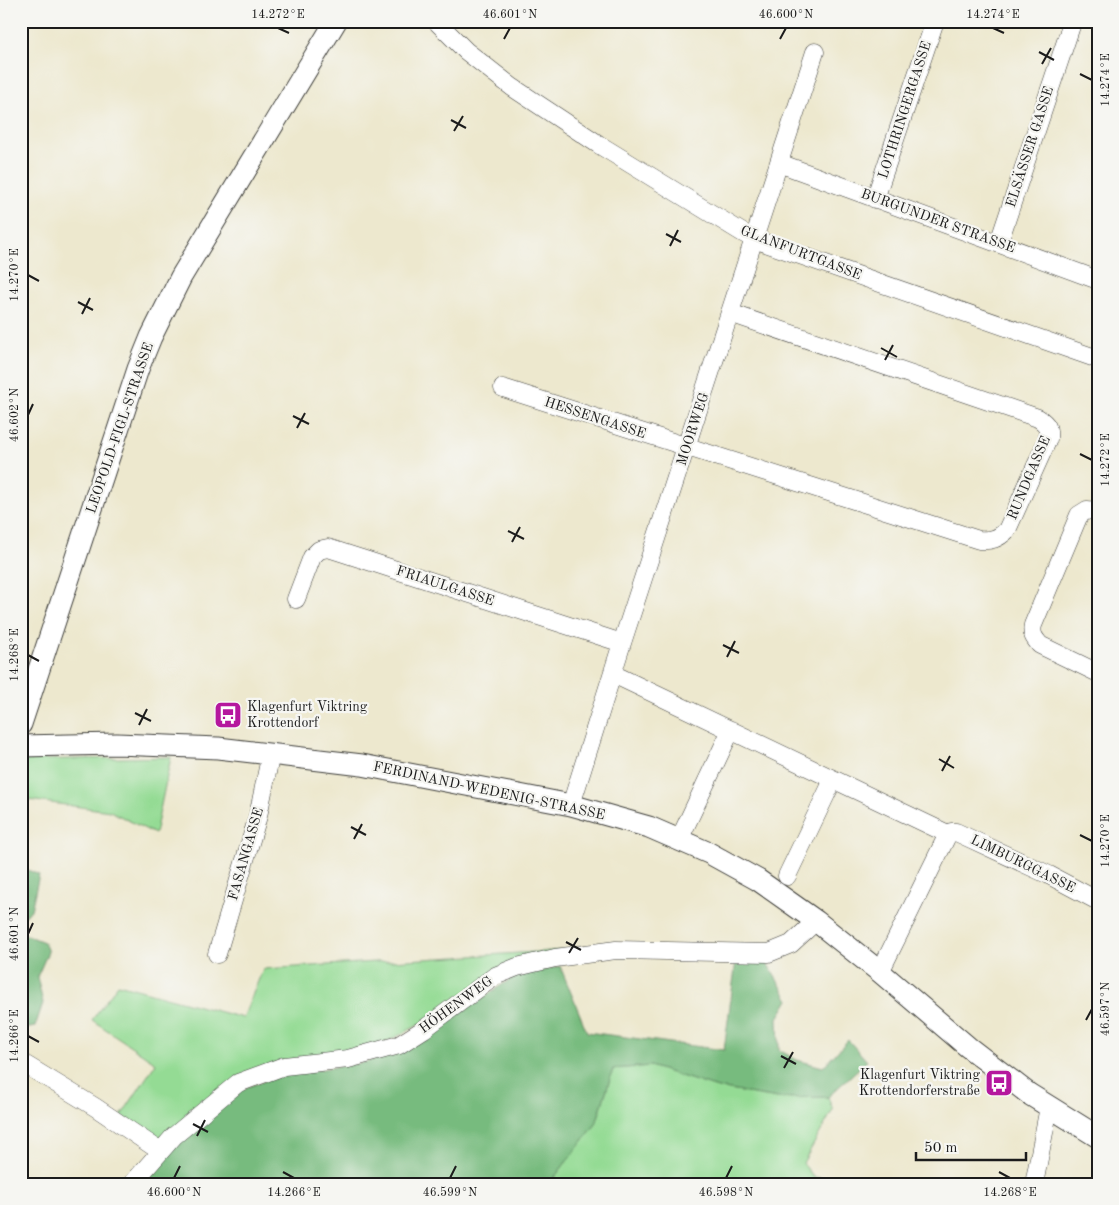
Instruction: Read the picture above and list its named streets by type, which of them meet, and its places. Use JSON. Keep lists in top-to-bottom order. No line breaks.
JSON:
{"streets":{"street":["LOTHRINGERGASSE","ELSÄSSER GASSE","BURGUNDER STRASSE","GLANFURTGASSE","HESSENGASSE","LEOPOLD-FIGL-STRASSE","MOORWEG","RUNDGASSE","FRIAULGASSE","FERDINAND-WEDENIG-STRASSE","FASANGASSE","LIMBURGGASSE","HÖHENWEG"]},"crossings":[["LOTHRINGERGASSE","BURGUNDER STRASSE"],["ELSÄSSER GASSE","BURGUNDER STRASSE"],["BURGUNDER STRASSE","MOORWEG"],["GLANFURTGASSE","MOORWEG"],["HESSENGASSE","MOORWEG"],["HESSENGASSE","RUNDGASSE"],["MOORWEG","RUNDGASSE"],["MOORWEG","FRIAULGASSE"],["MOORWEG","FERDINAND-WEDENIG-STRASSE"],["MOORWEG","LIMBURGGASSE"],["FERDINAND-WEDENIG-STRASSE","FASANGASSE"],["FERDINAND-WEDENIG-STRASSE","HÖHENWEG"]],"places":{"bus stop":["Klagenfurt Viktring Krottendorf","Klagenfurt Viktring Krottendorferstraße"]},"scale_bar":"50 m","coordinates":["14.272°E","46.601°N","46.600°N","14.274°E","14.270°E","46.602°N","14.268°E","46.597°N","14.266°E","46.599°N","46.598°N"]}
